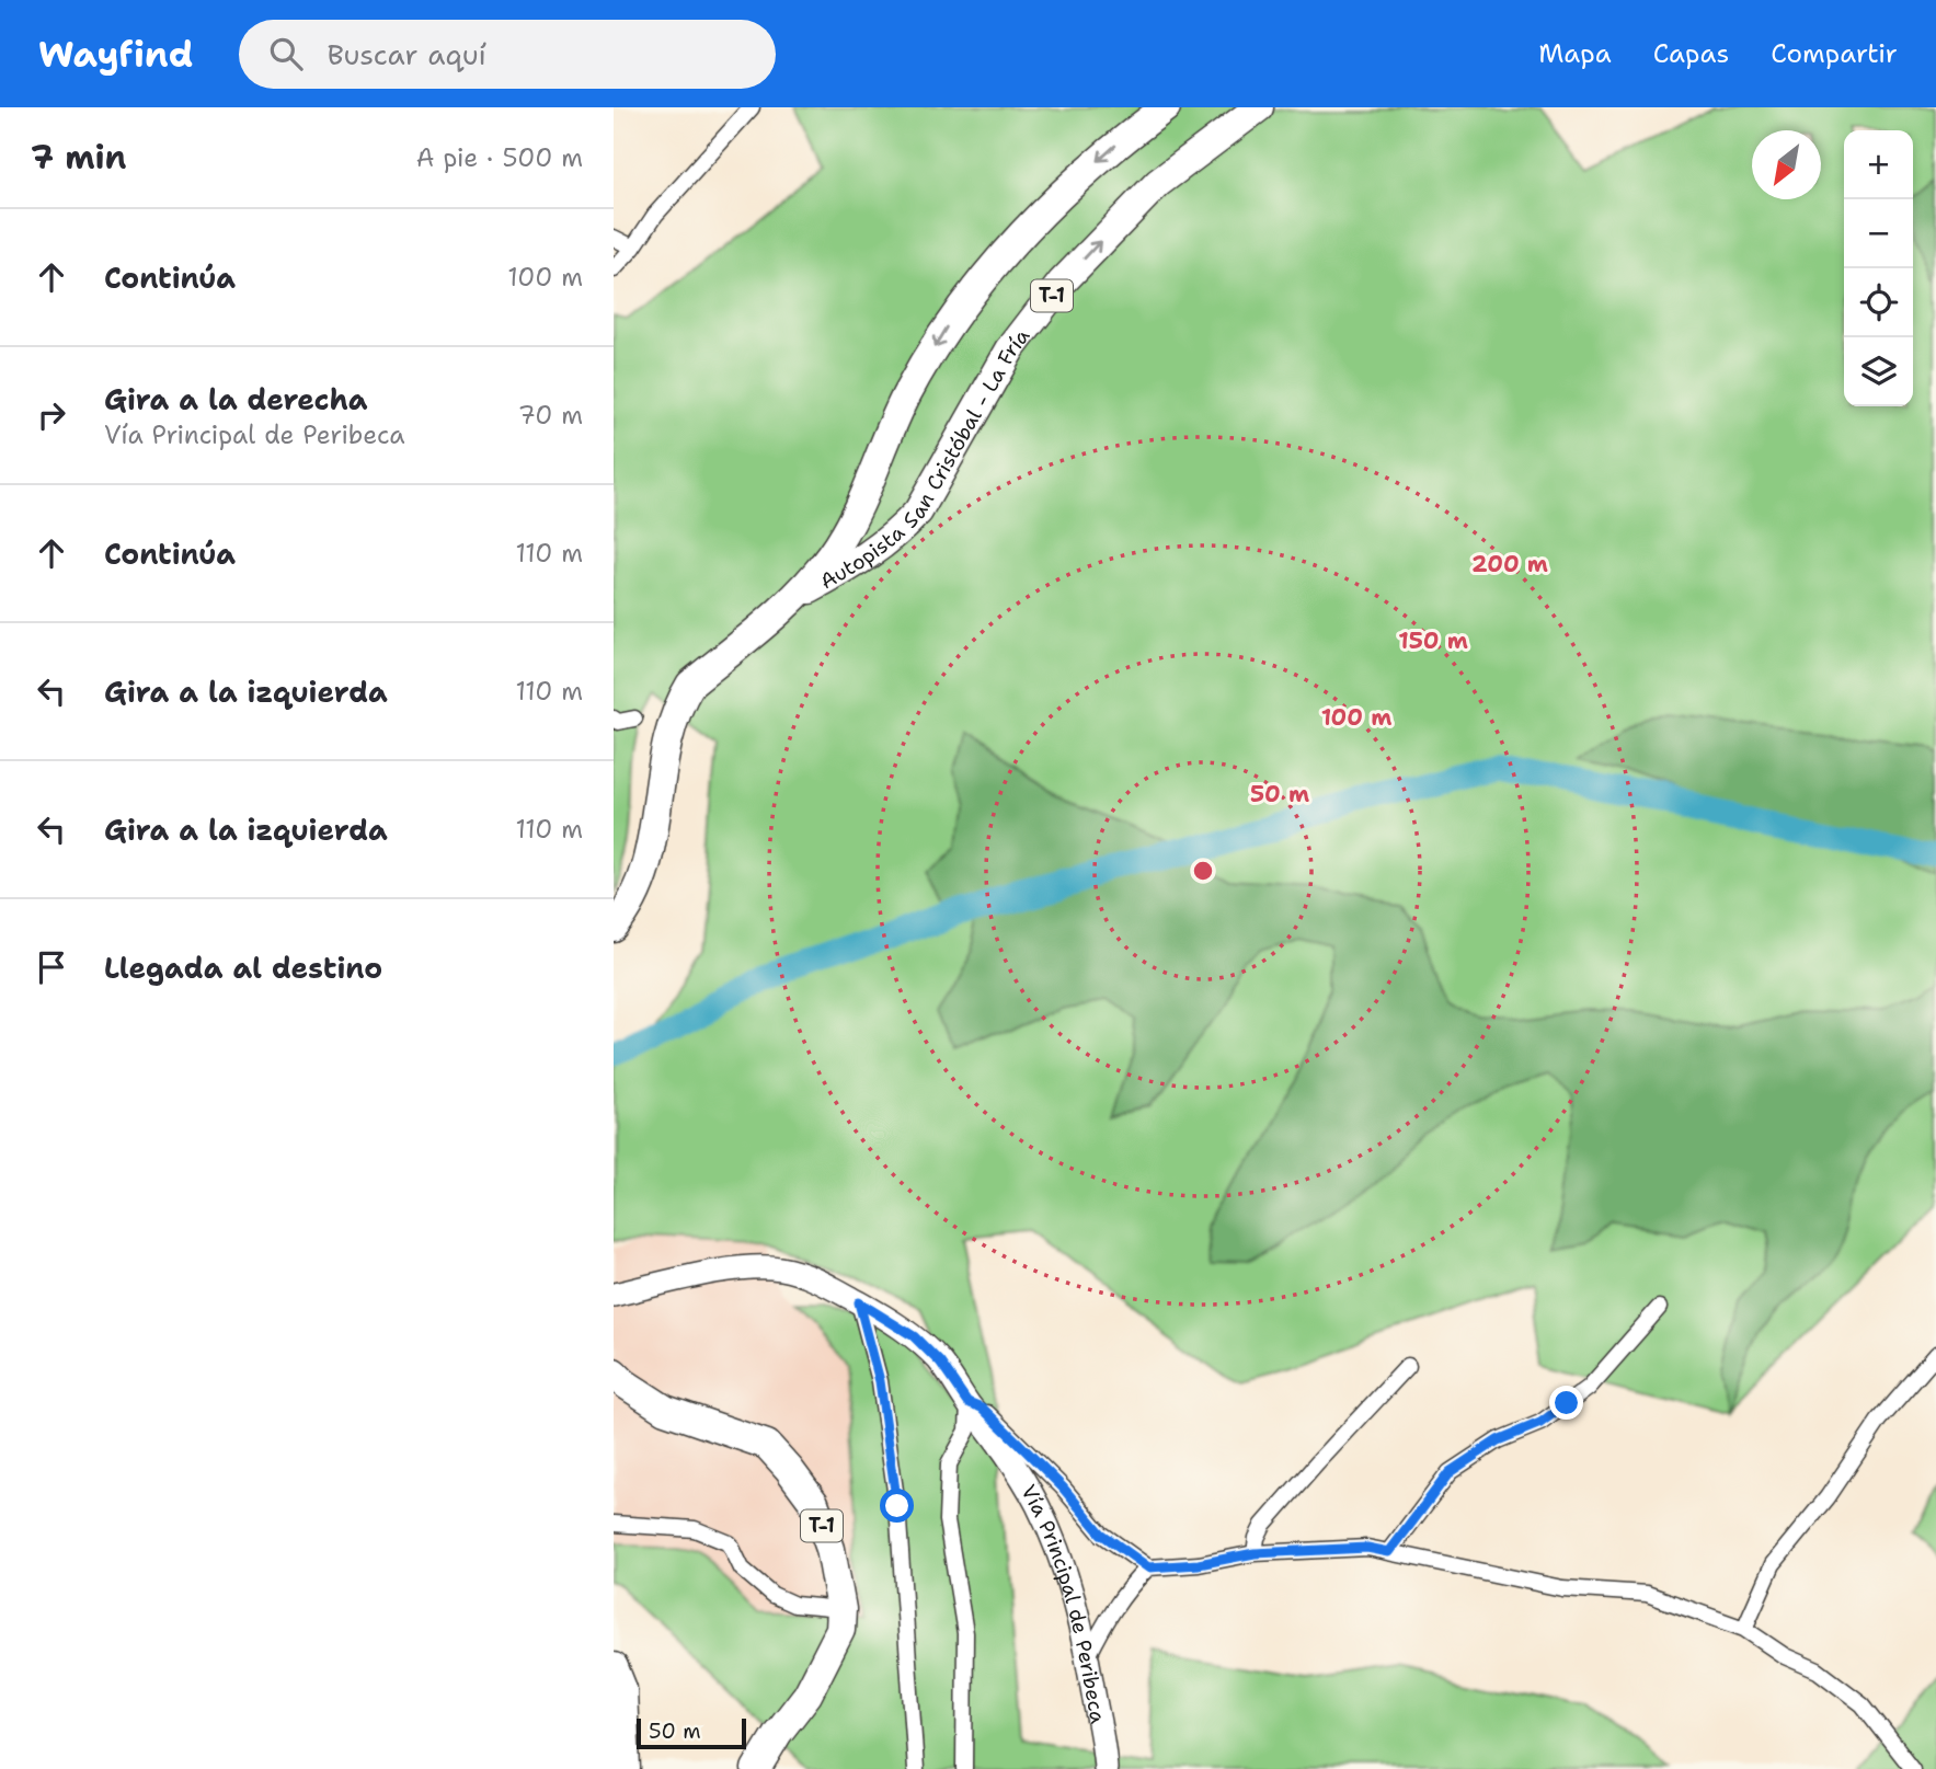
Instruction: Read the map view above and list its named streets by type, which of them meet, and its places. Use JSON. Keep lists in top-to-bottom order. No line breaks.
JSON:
{"streets":{"highway":["T-1","Autopista San Cristóbal - La Fría"],"main road":["Vía Principal de Peribeca"]},"crossings":[["T-1","Autopista San Cristóbal - La Fría"]],"scale_bar":"50 m","north":"bottom left","page":{"header":"Wayfind","search":"Buscar aquí","nav":["Mapa","Capas","Compartir"],"heading":["7 min","A pie · 500 m"],"map_buttons":["+","−"],"list":[["Continúa","100 m"],["Gira a la derecha","Vía Principal de Peribeca","70 m"],["Continúa","110 m"],["Gira a la izquierda","110 m"],["Gira a la izquierda","110 m"],"Llegada al destino"],"scale":"50 m"},"rings":["200 m","150 m","100 m","50 m"]}
